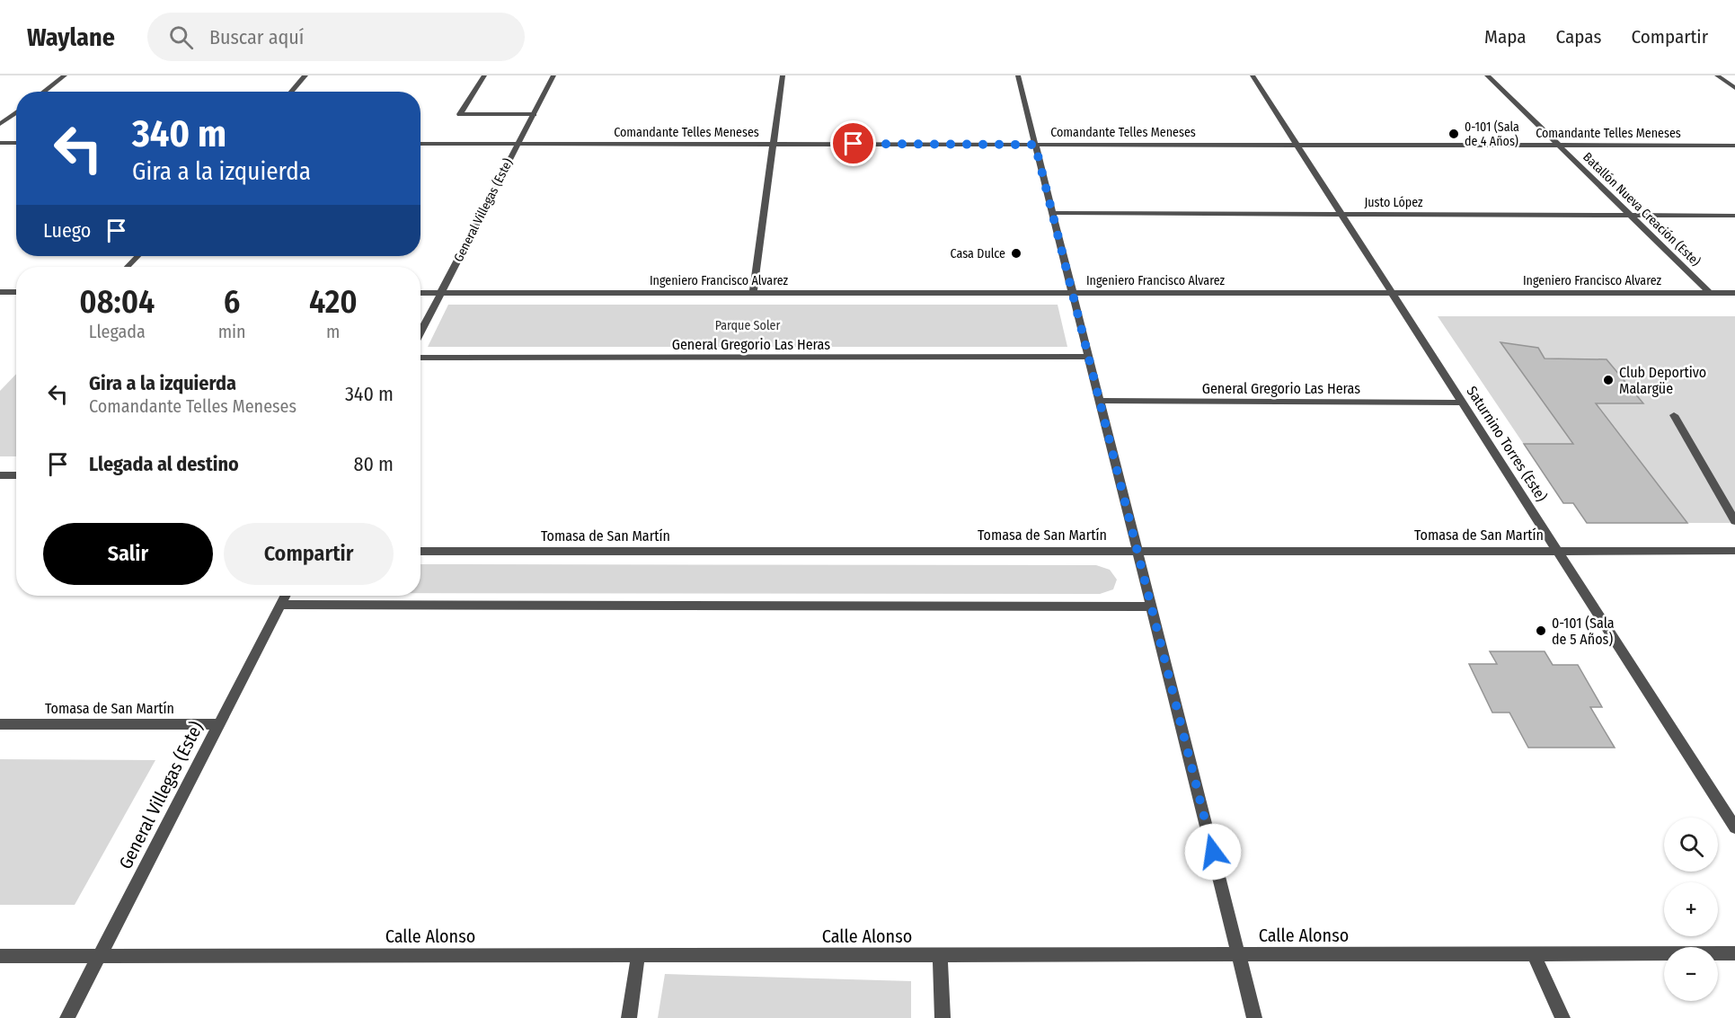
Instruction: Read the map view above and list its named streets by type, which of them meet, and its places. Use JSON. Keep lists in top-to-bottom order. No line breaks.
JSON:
{"streets":{"street":["Comandante Telles Meneses","Justo López","Batallón Nueva Creación (Este)","General Villegas (Este)","Ingeniero Francisco Alvarez","General Gregorio Las Heras","Saturnino Torres (Este)","Tomasa de San Martín","Calle Alonso"]},"crossings":[["Comandante Telles Meneses","Batallón Nueva Creación (Este)"],["Comandante Telles Meneses","General Villegas (Este)"],["Comandante Telles Meneses","Saturnino Torres (Este)"],["Justo López","Batallón Nueva Creación (Este)"],["Justo López","Saturnino Torres (Este)"],["Batallón Nueva Creación (Este)","Ingeniero Francisco Alvarez"],["General Villegas (Este)","Ingeniero Francisco Alvarez"],["General Villegas (Este)","Tomasa de San Martín"],["General Villegas (Este)","Calle Alonso"],["Ingeniero Francisco Alvarez","Saturnino Torres (Este)"],["General Gregorio Las Heras","Saturnino Torres (Este)"],["Saturnino Torres (Este)","Tomasa de San Martín"]],"parks":["Parque Soler"],"places":["0-101 (Sala de 4 Años)","Casa Dulce","Club Deportivo Malargüe","0-101 (Sala de 5 Años)"],"page":{"header":"Waylane","search":"Buscar aquí","nav":["Mapa","Capas","Compartir"],"turn":["340 m","Gira a la izquierda"],"then":"Luego","eta":["08:04","Llegada","6","min","420","m"],"list":[{"name":"Gira a la izquierda","note":"Comandante Telles Meneses","value":"340 m"},{"name":"Llegada al destino","value":"80 m"}],"buttons":["Salir","Compartir"],"map_buttons":["+","−"]}}
